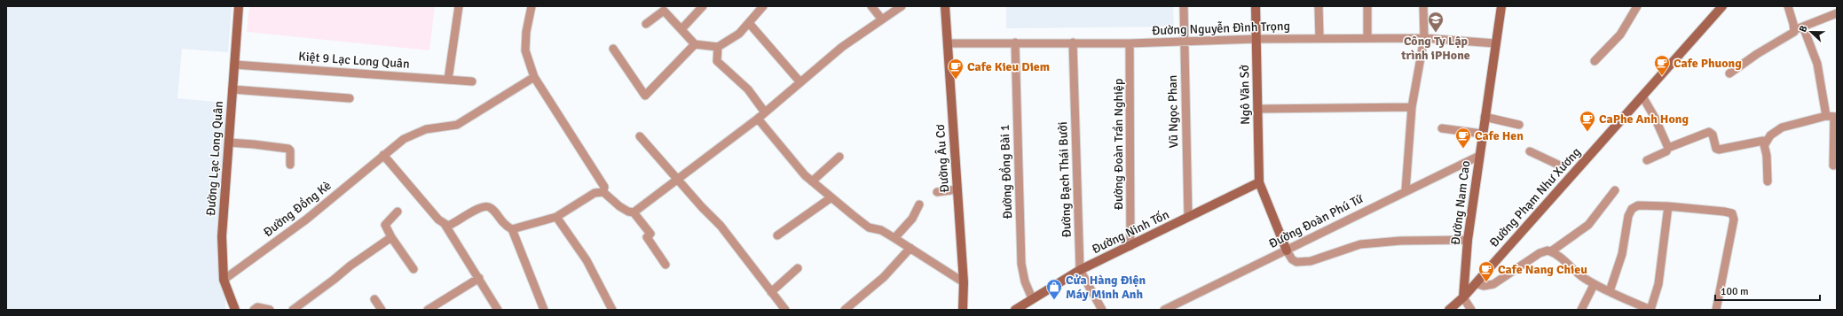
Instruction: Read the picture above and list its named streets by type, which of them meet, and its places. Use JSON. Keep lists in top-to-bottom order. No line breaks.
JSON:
{"streets":{"street":["Đường Nguyễn Đình Trọng","Kiệt 9 Lạc Long Quân","Ngô Văn Sở","Vũ Ngọc Phan","Đường Đoàn Trần Nghiệp","Đường Lạc Long Quân","Đường Âu Cơ","Đường Đồng Bài 1","Đường Bạch Thái Bưởi","Đường Phạm Như Xương","Đường Nam Cao","Đường Đồng Kè","Đường Đoàn Phú Tứ","Đường Ninh Tốn"]},"crossings":[["Đường Nguyễn Đình Trọng","Ngô Văn Sở"],["Đường Nguyễn Đình Trọng","Vũ Ngọc Phan"],["Đường Nguyễn Đình Trọng","Đường Đoàn Trần Nghiệp"],["Đường Nguyễn Đình Trọng","Đường Âu Cơ"],["Đường Nguyễn Đình Trọng","Đường Đồng Bài 1"],["Đường Nguyễn Đình Trọng","Đường Bạch Thái Bưởi"],["Đường Nguyễn Đình Trọng","Đường Nam Cao"],["Kiệt 9 Lạc Long Quân","Đường Lạc Long Quân"],["Ngô Văn Sở","Đường Ninh Tốn"],["Vũ Ngọc Phan","Đường Ninh Tốn"],["Đường Đoàn Trần Nghiệp","Đường Ninh Tốn"],["Đường Lạc Long Quân","Đường Đồng Kè"],["Đường Đồng Bài 1","Đường Ninh Tốn"],["Đường Bạch Thái Bưởi","Đường Ninh Tốn"],["Đường Phạm Như Xương","Đường Nam Cao"],["Đường Nam Cao","Đường Đoàn Phú Tứ"]],"places":{"school or university":["Công Ty Lập trình iPHone"],"cafe":["Cafe Phuong","Cafe Kieu Diem","CaPhe Anh Hong","Cafe Hen","Cafe Nang Chieu"],"shop":["Cửa Hàng Điện Máy Minh Anh"]},"scale_bar":"100 m","north":"left"}
